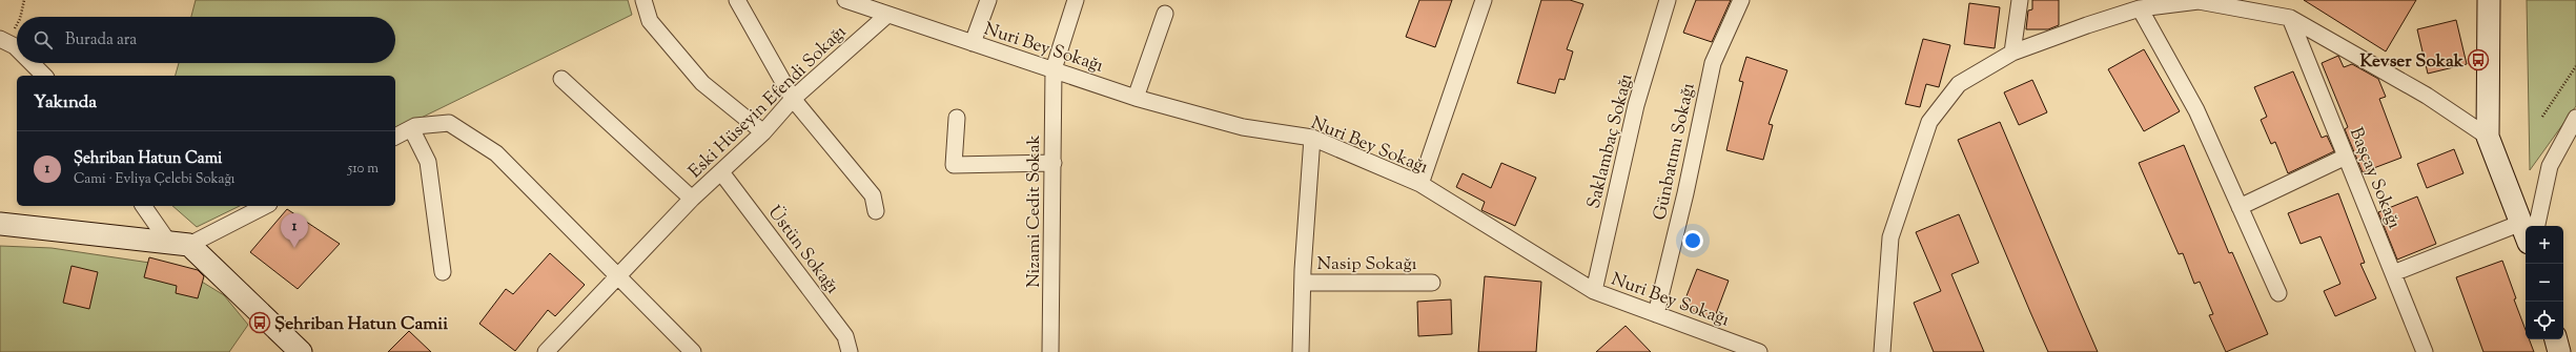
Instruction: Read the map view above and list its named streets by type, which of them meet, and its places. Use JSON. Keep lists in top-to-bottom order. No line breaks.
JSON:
{"streets":{"street":["Nuri Bey Sokağı","Eski Hüseyin Efendi Sokağı","Saklambaç Sokağı","Günbatımı Sokağı","Başçay Sokağı","Nizami Cedit Sokak","Üstün Sokağı","Nasip Sokağı"]},"crossings":[["Nuri Bey Sokağı","Eski Hüseyin Efendi Sokağı"],["Nuri Bey Sokağı","Saklambaç Sokağı"],["Nuri Bey Sokağı","Günbatımı Sokağı"],["Nuri Bey Sokağı","Nizami Cedit Sokak"],["Eski Hüseyin Efendi Sokağı","Üstün Sokağı"]],"places":{"bus stop":["Kevser Sokak","Şehriban Hatun Camii"]},"page":{"search":"Burada ara","heading":"Yakında","list":[{"mark":"1","name":"Şehriban Hatun Cami","note":"Cami · Evliya Çelebi Sokağı","value":"510 m"}],"pins":"1","map_buttons":["+","−"]}}
